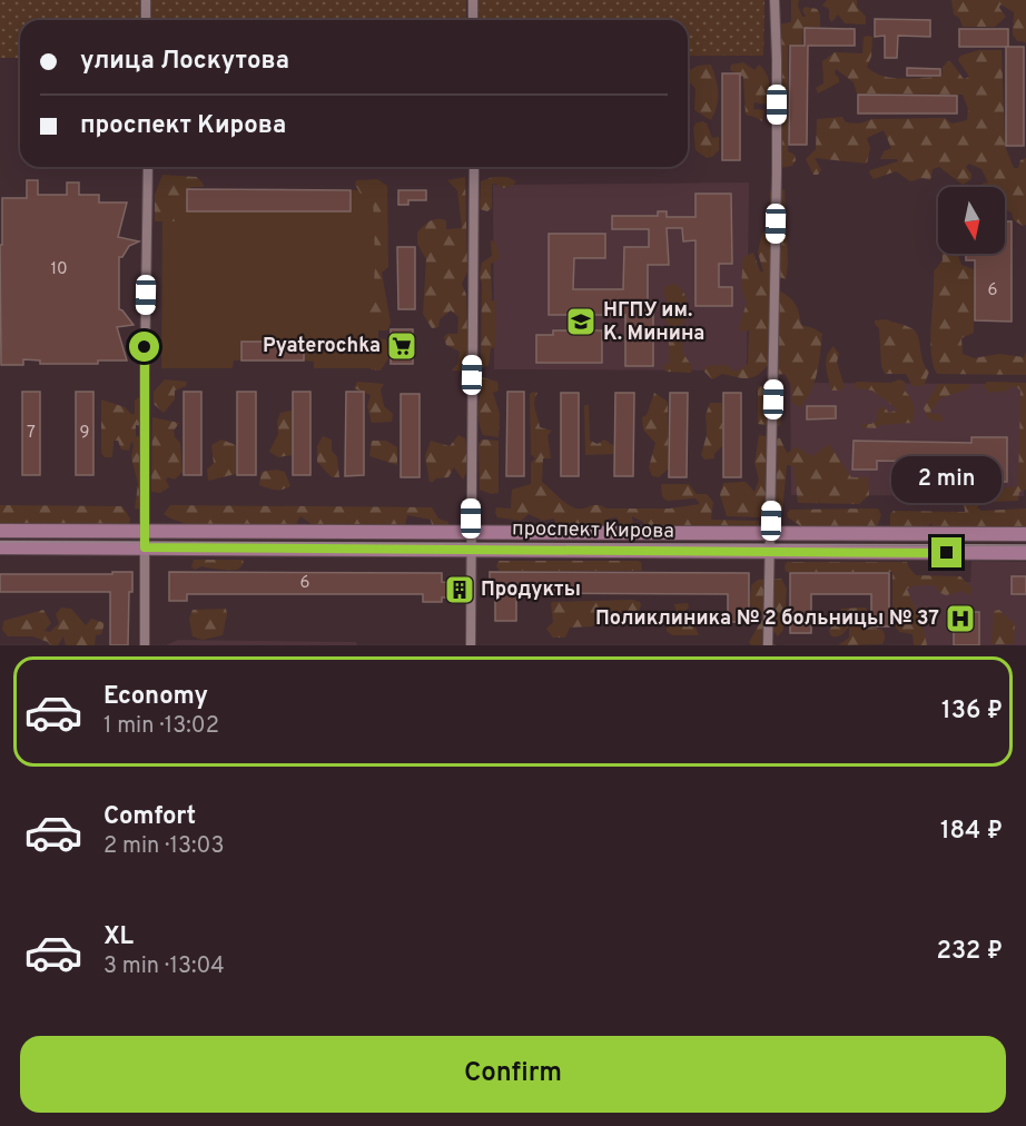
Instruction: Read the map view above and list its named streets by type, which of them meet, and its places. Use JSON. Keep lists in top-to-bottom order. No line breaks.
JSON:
{"streets":{"street":["проспект Кирова"]},"places":{"school or university":["НГПУ им. К. Минина"],"supermarket":["Pyaterochka"],"building":["Продукты"],"hospital":["Поликлиника № 2 больницы № 37"]},"house_numbers":["10","6","7","9","6"],"north":"bottom","page":{"banner":["улица Лоскутова","проспект Кирова"],"bubble":"2 min","list":[{"name":"Economy","note":"1 min · 13:02","value":"136 ₽"},{"name":"Comfort","note":"2 min · 13:03","value":"184 ₽"},{"name":"XL","note":"3 min · 13:04","value":"232 ₽"}],"buttons":"Confirm"}}
